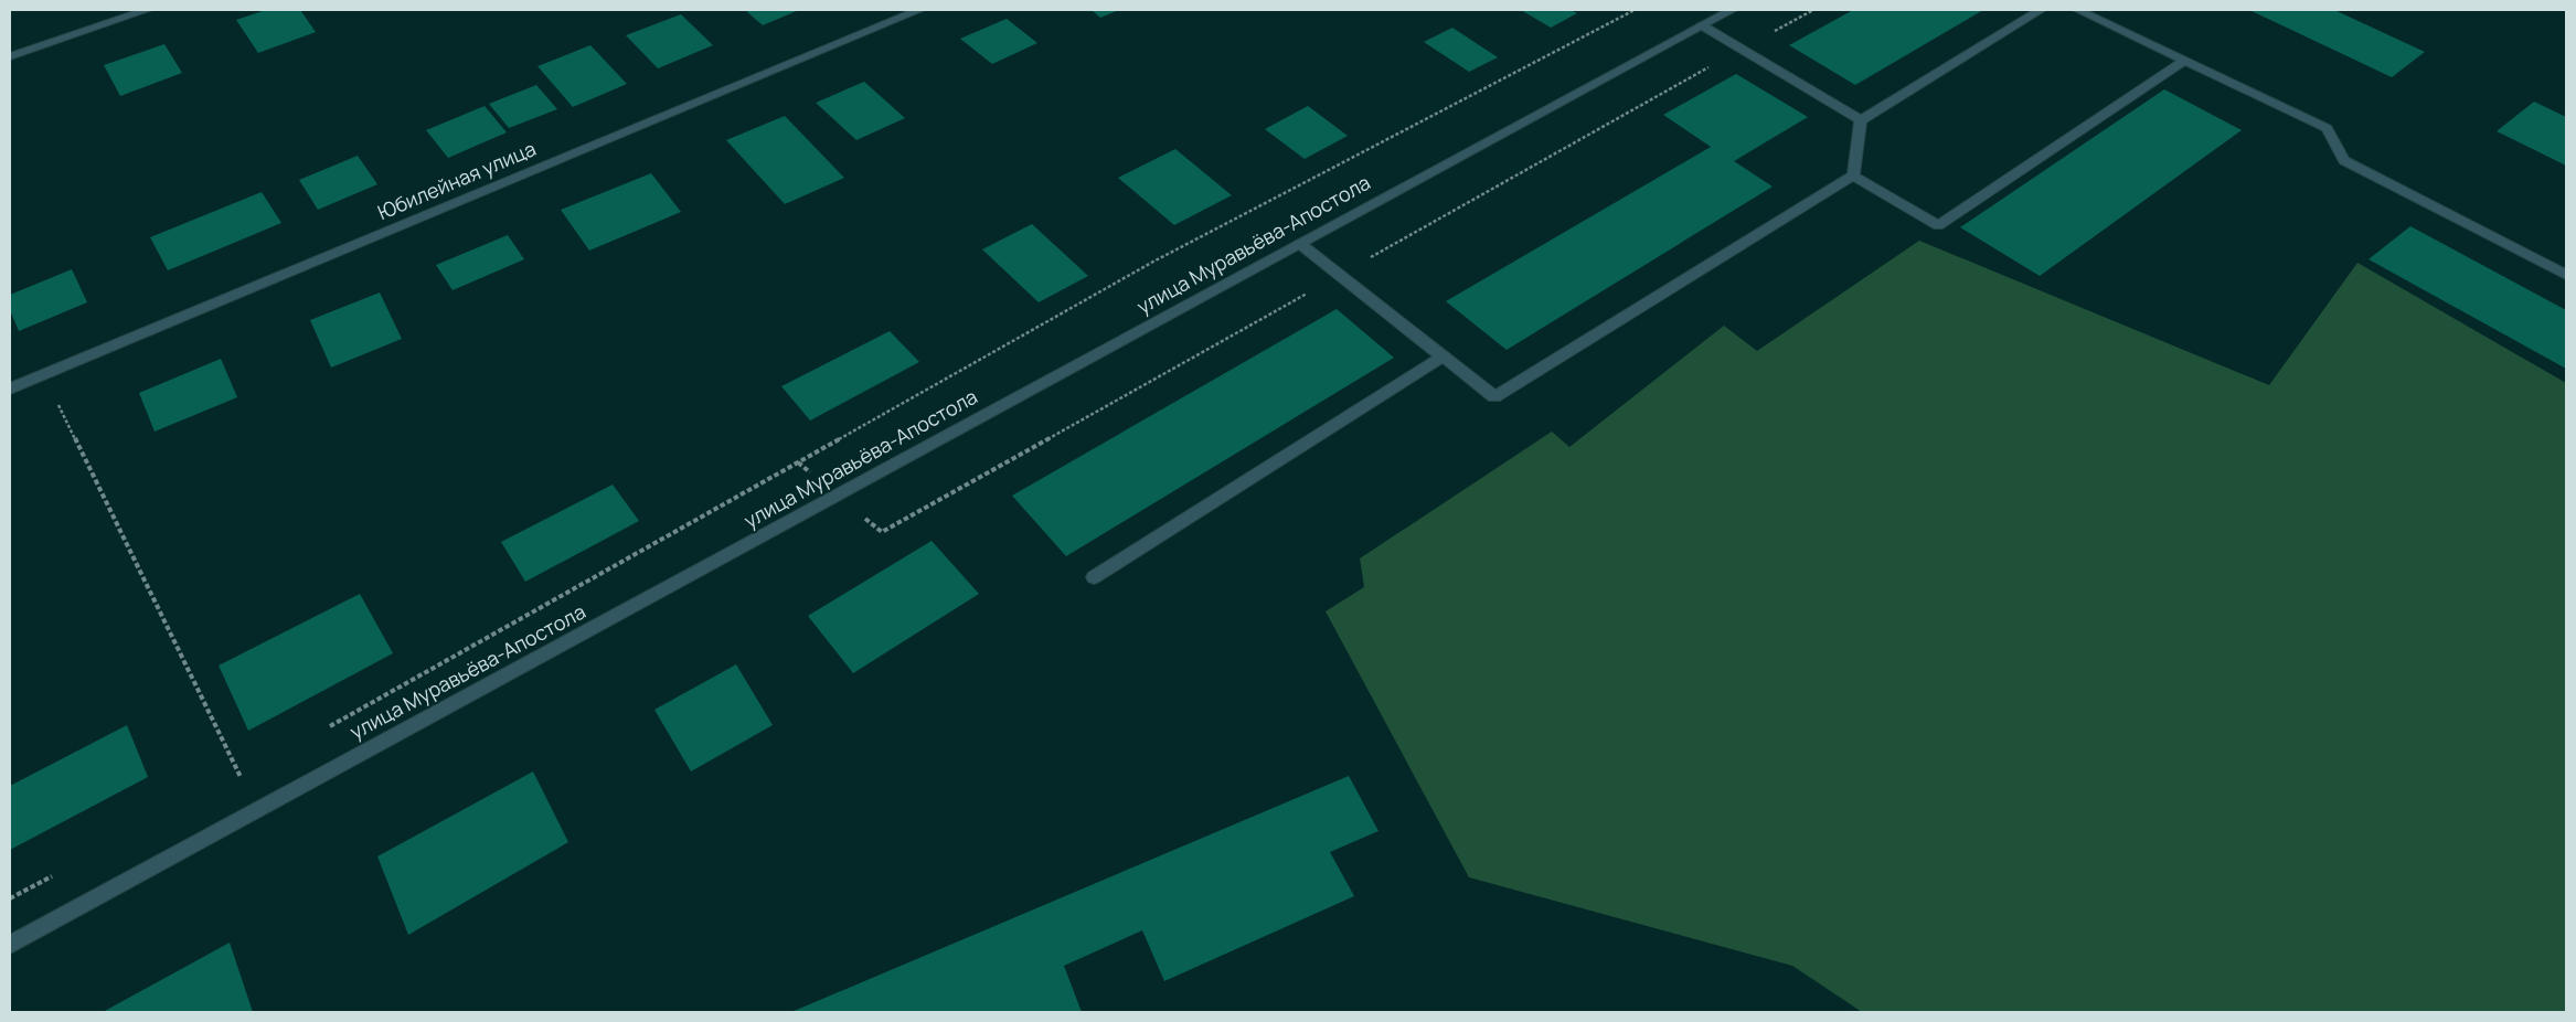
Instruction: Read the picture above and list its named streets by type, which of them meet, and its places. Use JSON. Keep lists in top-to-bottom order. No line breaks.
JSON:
{"streets":{"street":["Юбилейная улица","улица Муравьёва-Апостола"]}}
